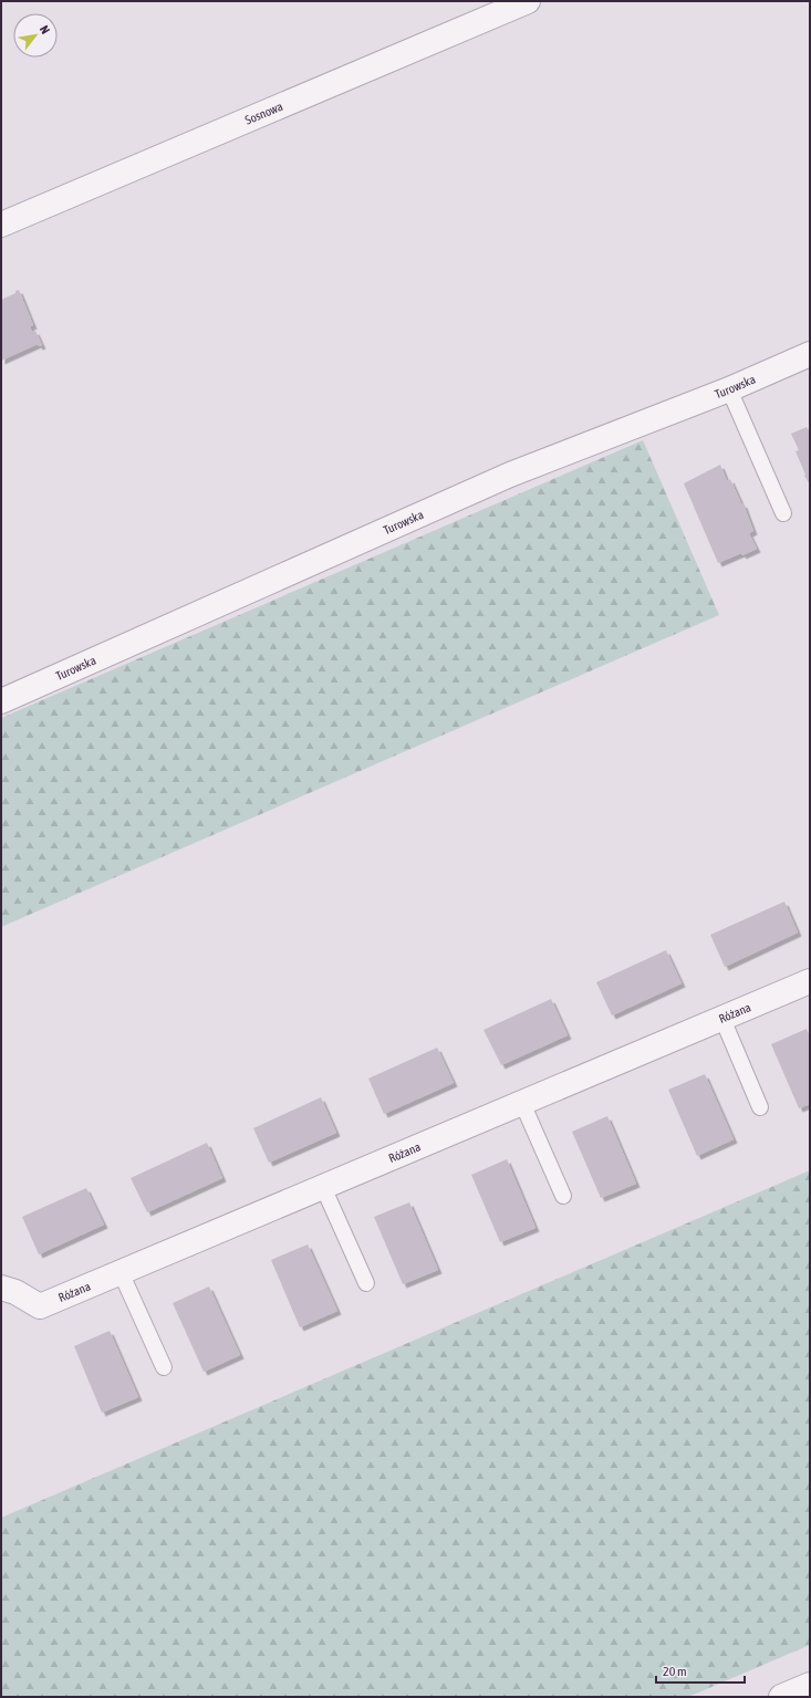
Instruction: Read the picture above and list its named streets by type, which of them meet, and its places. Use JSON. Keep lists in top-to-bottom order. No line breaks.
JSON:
{"streets":{"street":["Sosnowa","Turowska","Różana"]},"scale_bar":"20 m","north":"top right"}
